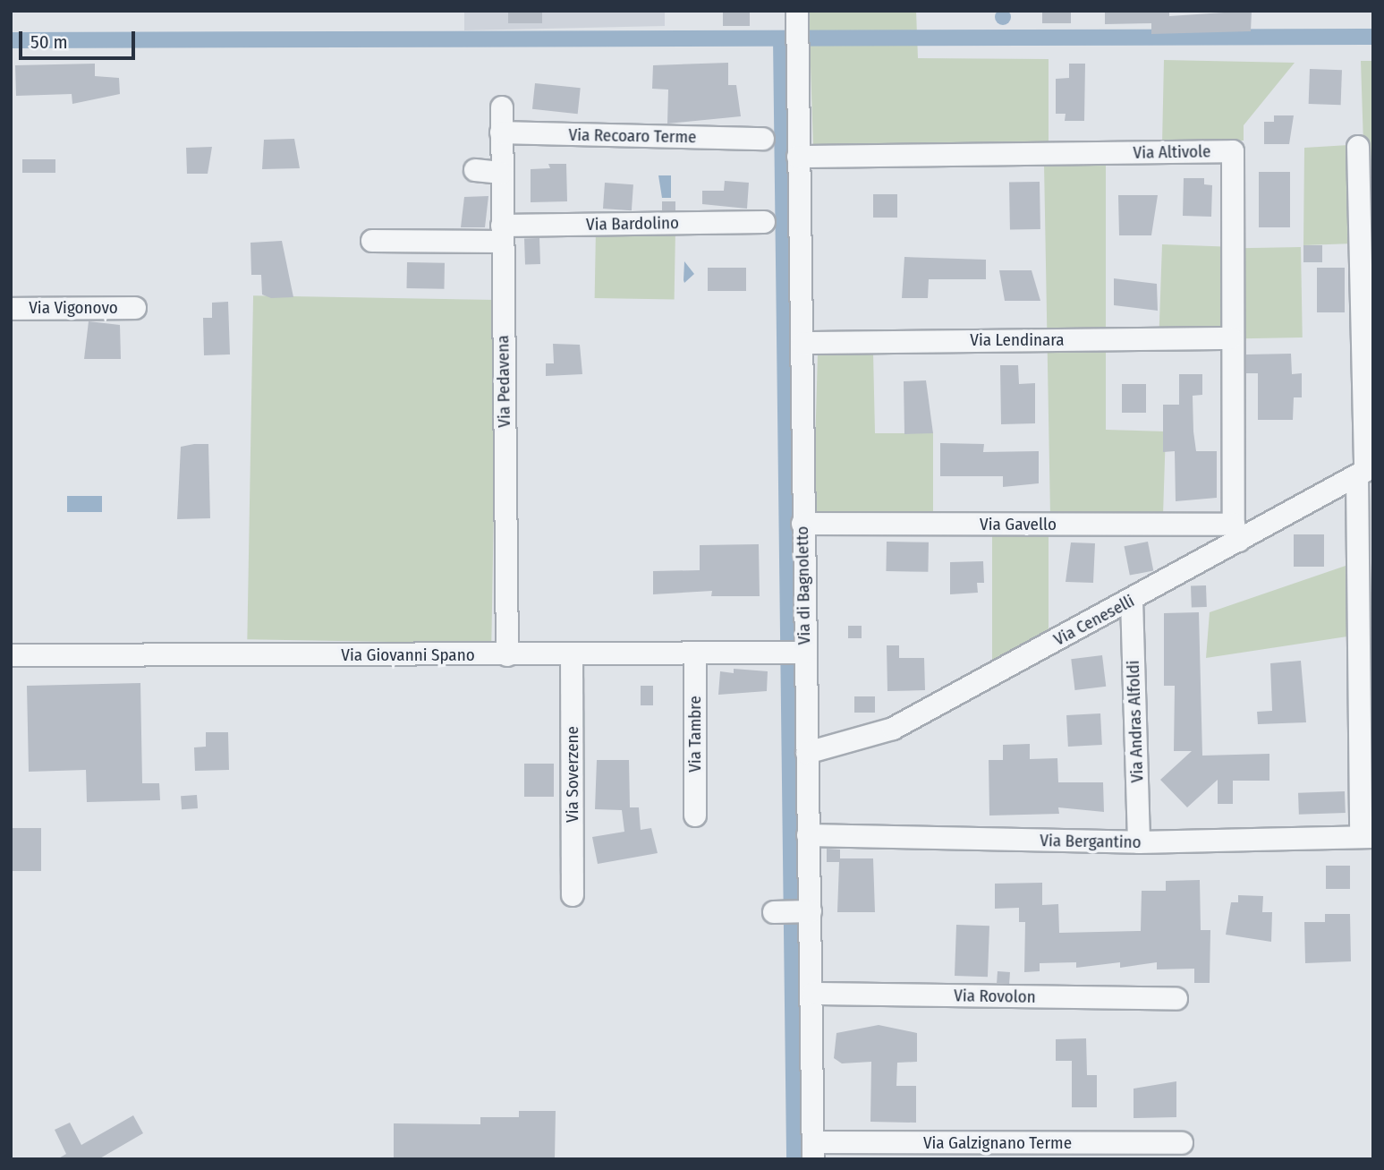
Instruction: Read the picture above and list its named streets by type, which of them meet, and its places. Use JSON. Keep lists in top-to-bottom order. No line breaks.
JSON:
{"streets":{"street":["Via Recoaro Terme","Via Altivole","Via Bardolino","Via Vigonovo","Via Lendinara","Via Pedavena","Via Gavello","Via di Bagnoletto","Via Ceneselli","Via Giovanni Spano","Via Andras Alfoldi","Via Tambre","Via Soverzene","Via Bergantino","Via Rovolon","Via Galzignano Terme"]},"crossings":[["Via Recoaro Terme","Via Pedavena"],["Via Altivole","Via Lendinara"],["Via Altivole","Via Gavello"],["Via Altivole","Via di Bagnoletto"],["Via Altivole","Via Ceneselli"],["Via Bardolino","Via Pedavena"],["Via Lendinara","Via di Bagnoletto"],["Via Pedavena","Via Giovanni Spano"],["Via Gavello","Via di Bagnoletto"],["Via Gavello","Via Ceneselli"],["Via di Bagnoletto","Via Ceneselli"],["Via di Bagnoletto","Via Giovanni Spano"],["Via di Bagnoletto","Via Bergantino"],["Via di Bagnoletto","Via Rovolon"],["Via di Bagnoletto","Via Galzignano Terme"],["Via Ceneselli","Via Andras Alfoldi"],["Via Giovanni Spano","Via Tambre"],["Via Giovanni Spano","Via Soverzene"],["Via Andras Alfoldi","Via Bergantino"]],"scale_bar":"50 m"}
